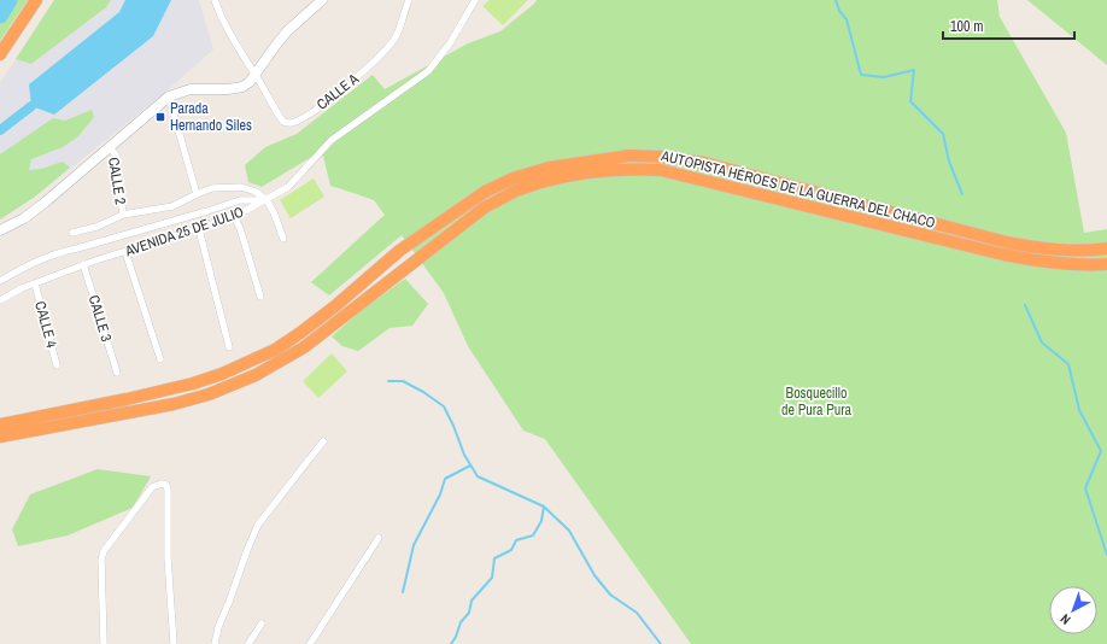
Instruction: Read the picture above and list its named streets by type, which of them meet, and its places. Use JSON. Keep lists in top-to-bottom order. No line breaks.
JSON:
{"streets":{"highway":["AUTOPISTA HÉROES DE LA GUERRA DEL CHACO"],"street":["CALLE A","CALLE 2","AVENIDA 25 DE JULIO","CALLE 3","CALLE 4"]},"crossings":[["AVENIDA 25 DE JULIO","CALLE 3"],["AVENIDA 25 DE JULIO","CALLE 4"]],"parks":["Bosquecillo de Pura Pura"],"places":{"transit":["Parada Hernando Siles"]},"scale_bar":"100 m","north":"bottom left"}
